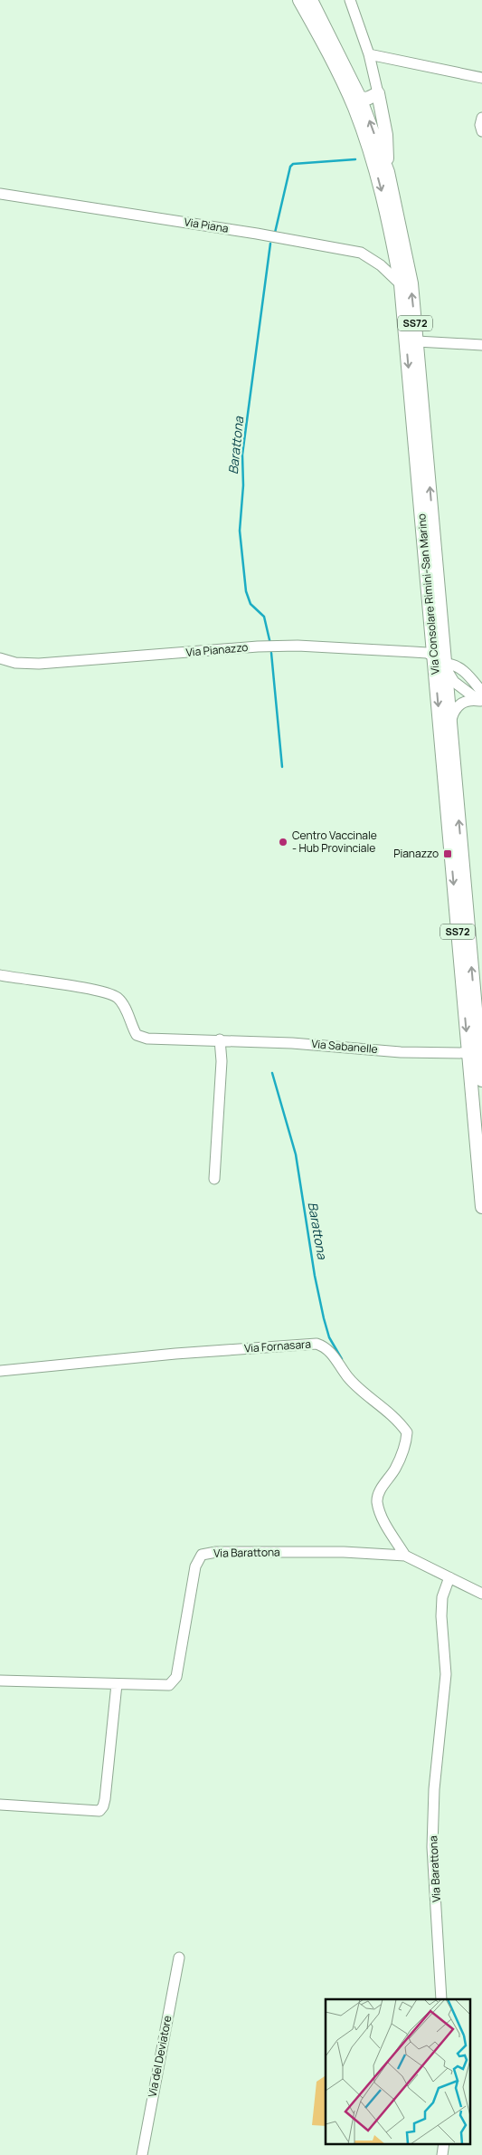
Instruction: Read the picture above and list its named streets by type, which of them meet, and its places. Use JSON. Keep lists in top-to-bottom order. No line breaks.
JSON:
{"streets":{"main road":["SS72","Via Consolare Rimini-San Marino"],"street":["Via Piana","Via Pianazzo","Via Sabanelle","Via Fornasara","Via Barattona","Via del Deviatore"]},"crossings":[["Via Piana","Via Consolare Rimini-San Marino"],["Via Consolare Rimini-San Marino","Via Pianazzo"],["Via Consolare Rimini-San Marino","Via Sabanelle"],["Via Fornasara","Via Barattona"]],"water":["Barattona"],"places":{"other":["Centro Vaccinale - Hub Provinciale"],"transit":["Pianazzo"]}}
